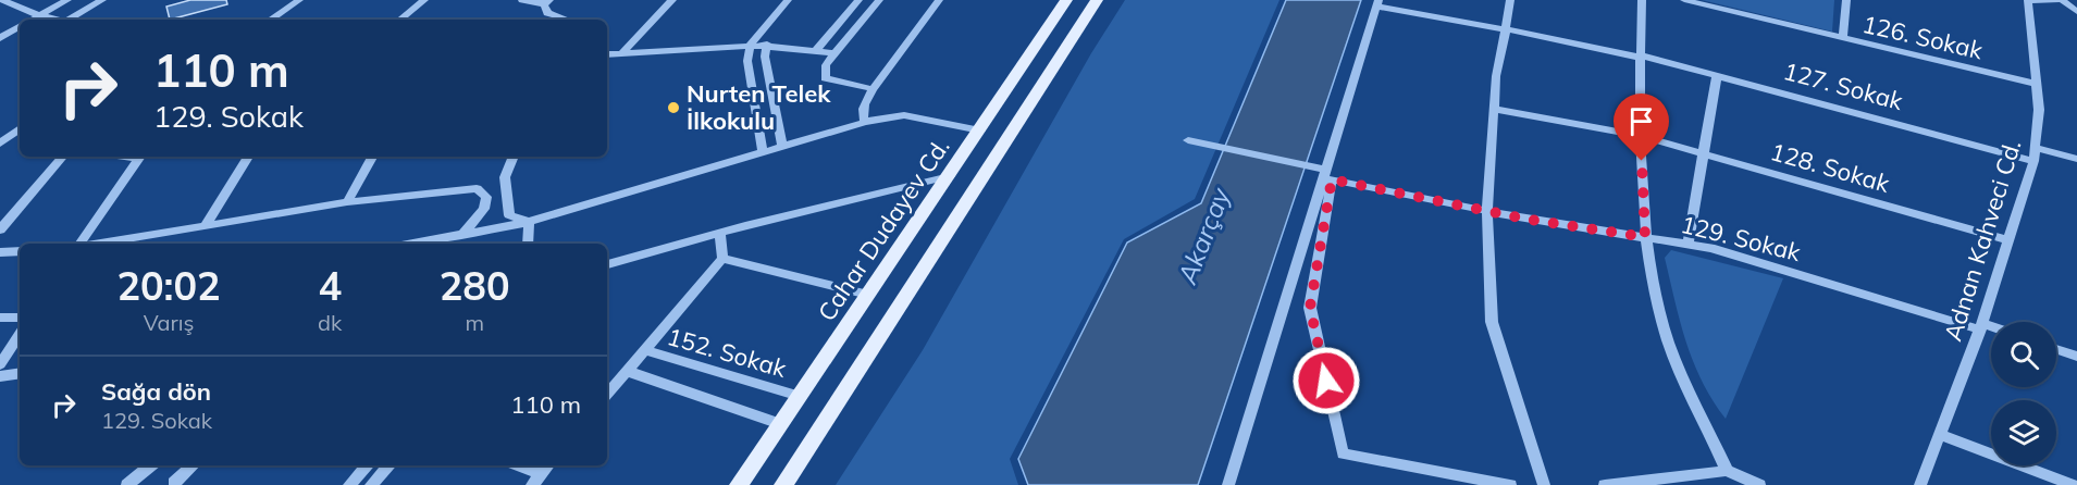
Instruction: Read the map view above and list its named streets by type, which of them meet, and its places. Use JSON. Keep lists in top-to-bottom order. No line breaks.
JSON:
{"streets":{"main road":["Cahar Dudayev Cd."],"street":["126. Sokak","127. Sokak","128. Sokak","129. Sokak","Adnan Kahveci Cd.","152. Sokak"]},"crossings":[["126. Sokak","Adnan Kahveci Cd."],["127. Sokak","Adnan Kahveci Cd."],["128. Sokak","Adnan Kahveci Cd."],["Cahar Dudayev Cd.","152. Sokak"],["129. Sokak","Adnan Kahveci Cd."]],"water":["Akarçay"],"places":["Nurten Telek İlkokulu"],"page":{"turn":["110 m","129. Sokak"],"eta":["20:02","Varış","4","dk","280","m"],"list":[{"name":"Sağa dön","note":"129. Sokak","value":"110 m"}]}}
